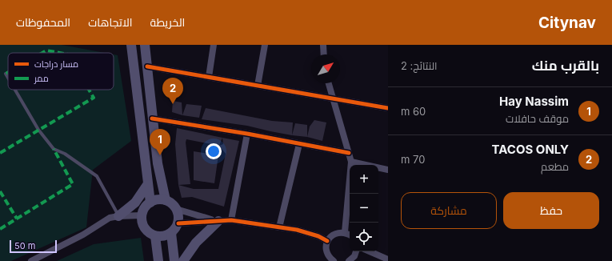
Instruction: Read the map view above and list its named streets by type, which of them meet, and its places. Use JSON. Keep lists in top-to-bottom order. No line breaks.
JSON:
{"legend":["مسار دراجات","ممر"],"scale_bar":"50 m","north":"top right","page":{"header":"Citynav","nav":["الخريطة","الاتجاهات","المحفوظات"],"heading":["بالقرب منك","النتائج: 2"],"pins":["2","1"],"list":[{"mark":"1","name":"Hay Nassim","note":"موقف حافلات","value":"60 m"},{"mark":"2","name":"TACOS ONLY","note":"مطعم","value":"70 m"}],"map_buttons":["+","−"],"buttons":["حفظ","مشاركة"],"scale":"50 m"}}
